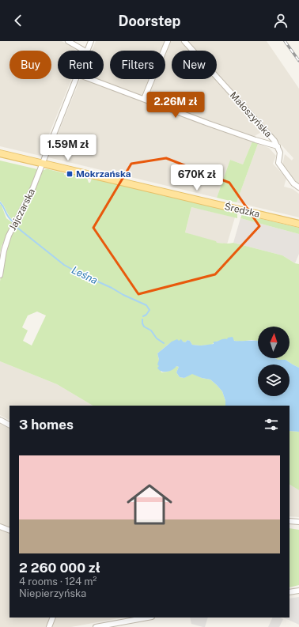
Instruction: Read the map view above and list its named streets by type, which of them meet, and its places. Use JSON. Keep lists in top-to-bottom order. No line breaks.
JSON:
{"streets":{"main road":["Średzka"],"street":["Małoszyńska","Jajczarska"]},"crossings":[["Jajczarska","Średzka"]],"water":["Leśna"],"places":{"transit":["Mokrzańska"]},"north":"top","page":{"header":"Doorstep","chip":["Buy","Rent","Filters","New"],"price":["2.26M zł","1.59M zł","670K zł"],"heading":"3 homes","list":[{"name":"2 260 000 zł","note":"4 rooms · 124 m² · Niepierzyńska"}]}}
